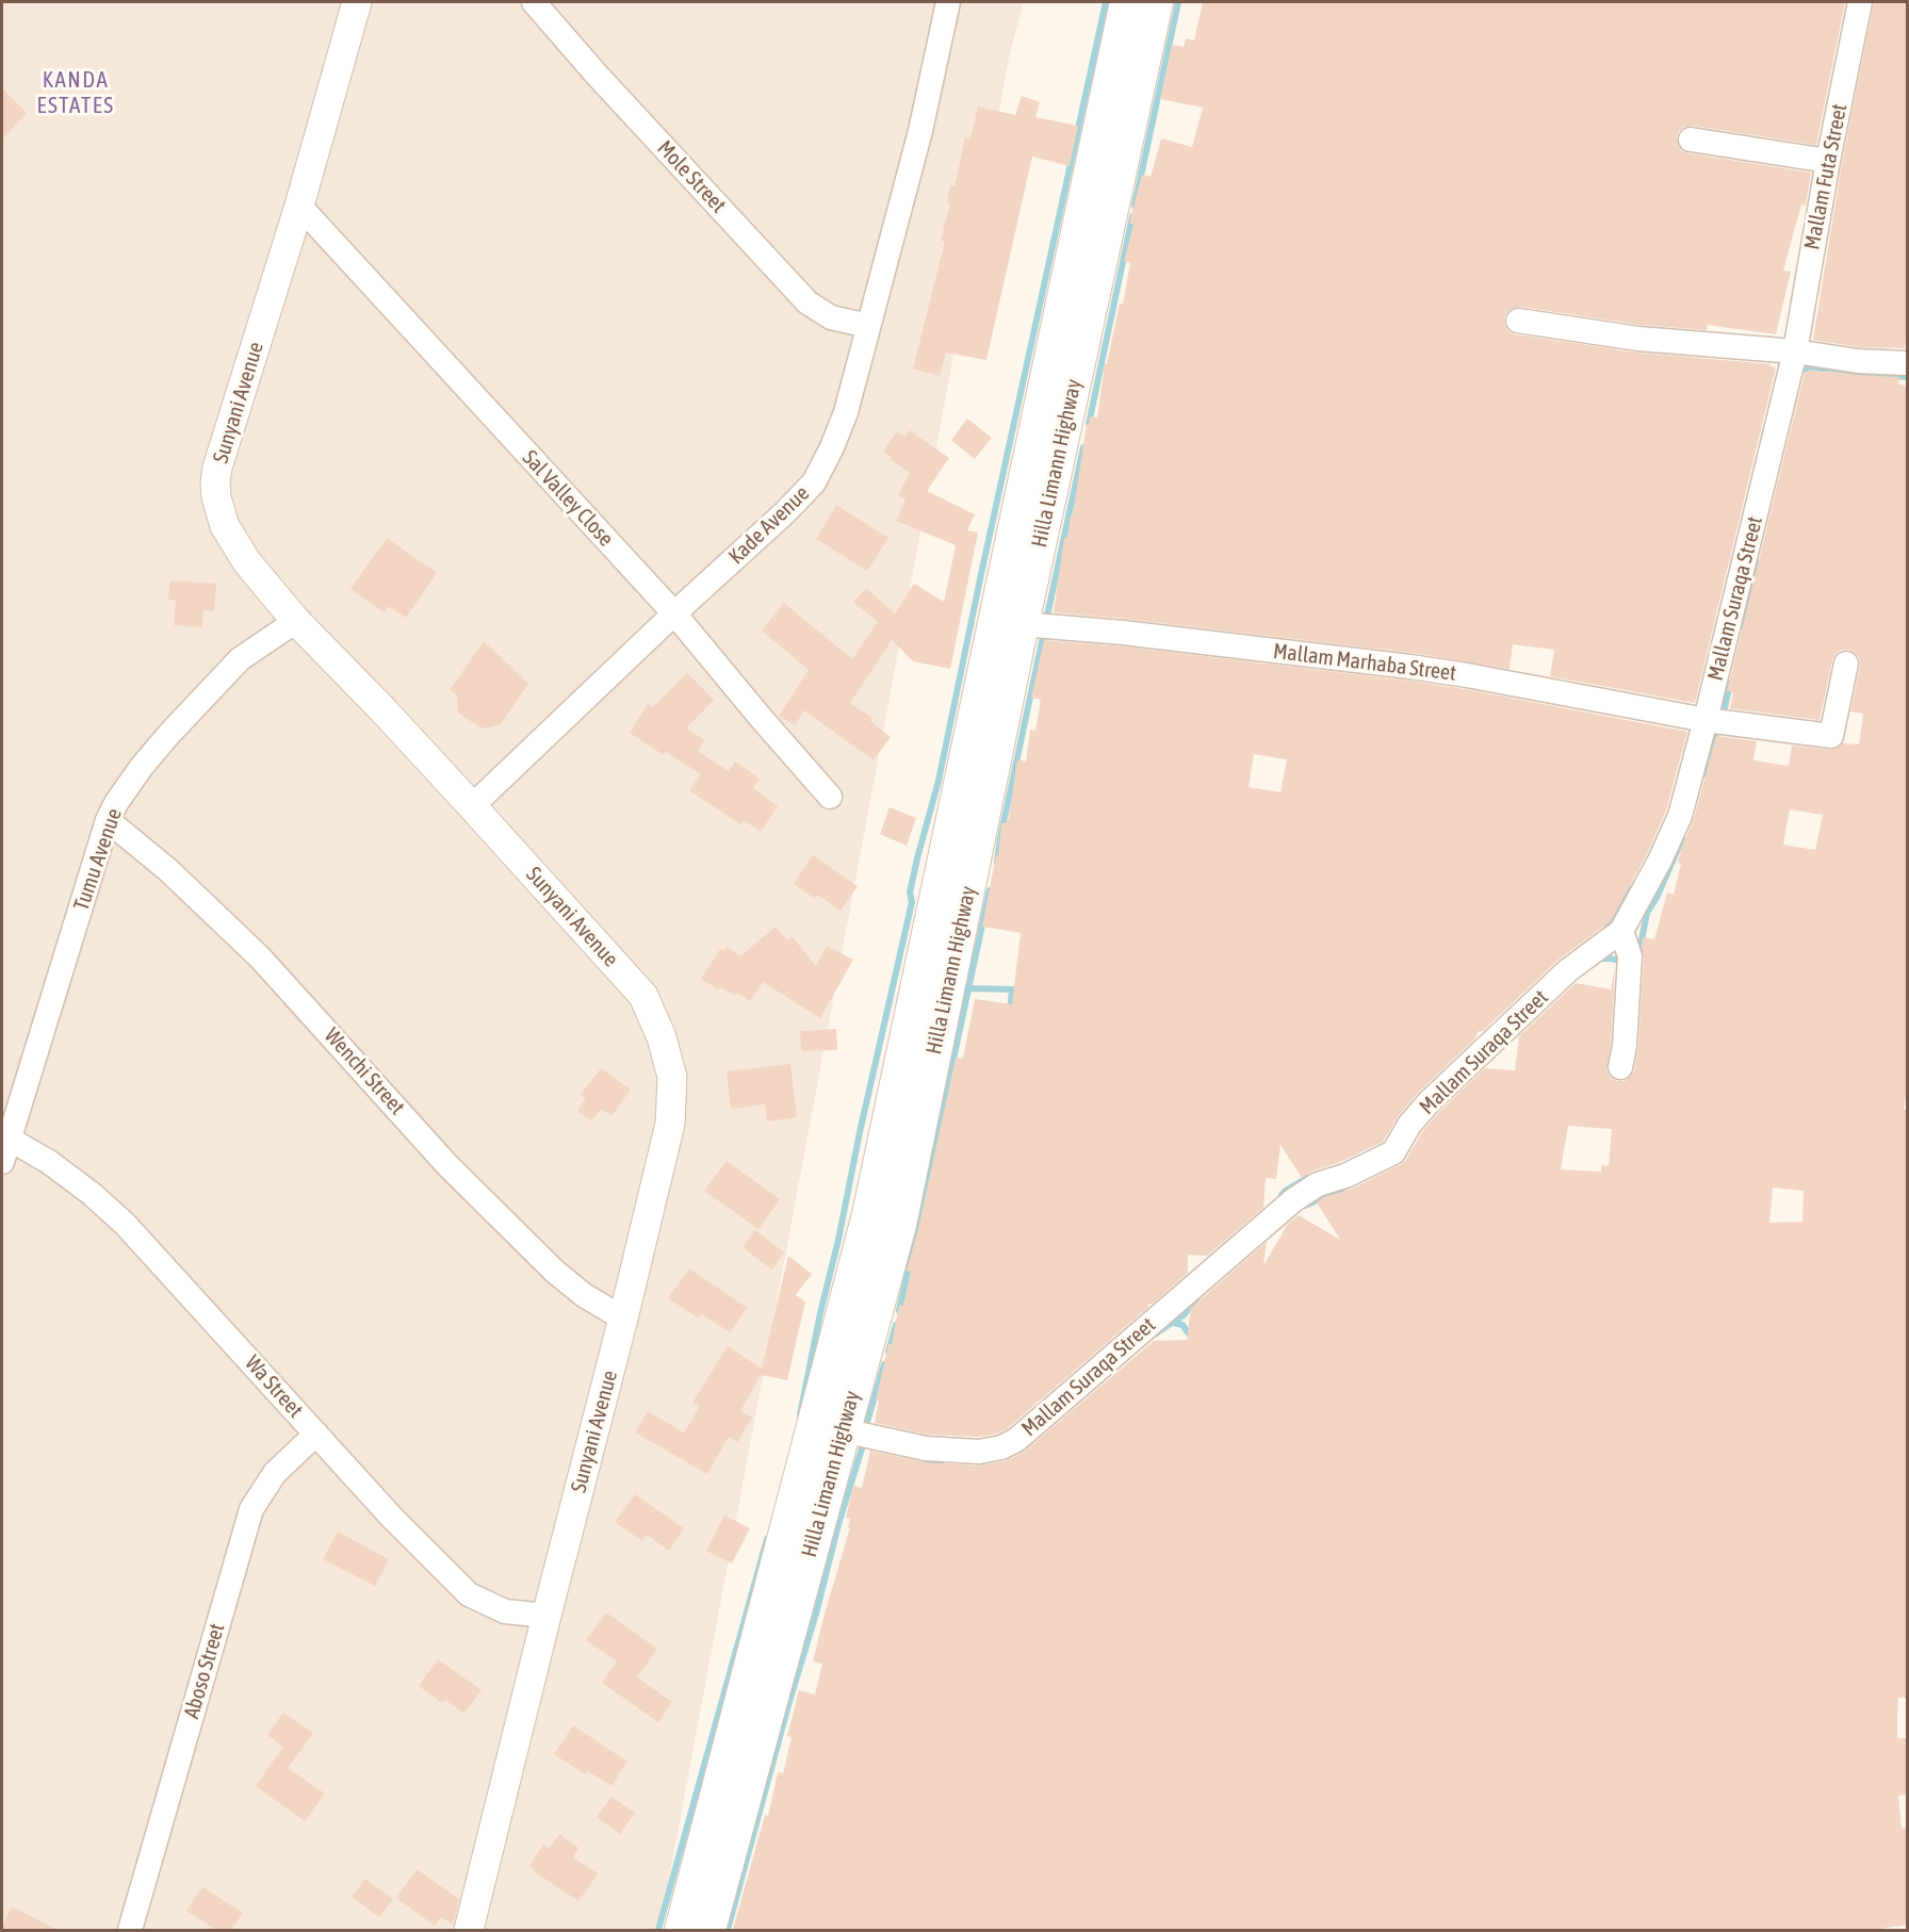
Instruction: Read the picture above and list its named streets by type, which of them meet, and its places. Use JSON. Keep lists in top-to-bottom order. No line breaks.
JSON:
{"streets":{"main road":["Hilla Limann Highway"],"street":["Mole Street","Mallam Futa Street","Sunyani Avenue","Sal Valley Close","Kade Avenue","Mallam Suraqa Street","Mallam Marhaba Street","Tumu Avenue","Wenchi Street","Wa Street","Aboso Street"]},"crossings":[["Mole Street","Kade Avenue"],["Mallam Futa Street","Mallam Suraqa Street"],["Sunyani Avenue","Sal Valley Close"],["Sunyani Avenue","Kade Avenue"],["Sunyani Avenue","Tumu Avenue"],["Sunyani Avenue","Wenchi Street"],["Sunyani Avenue","Wa Street"],["Hilla Limann Highway","Mallam Suraqa Street"],["Hilla Limann Highway","Mallam Marhaba Street"],["Sal Valley Close","Kade Avenue"],["Mallam Suraqa Street","Mallam Marhaba Street"],["Tumu Avenue","Wenchi Street"],["Tumu Avenue","Wa Street"],["Wa Street","Aboso Street"]],"districts":["KANDA ESTATES"]}
